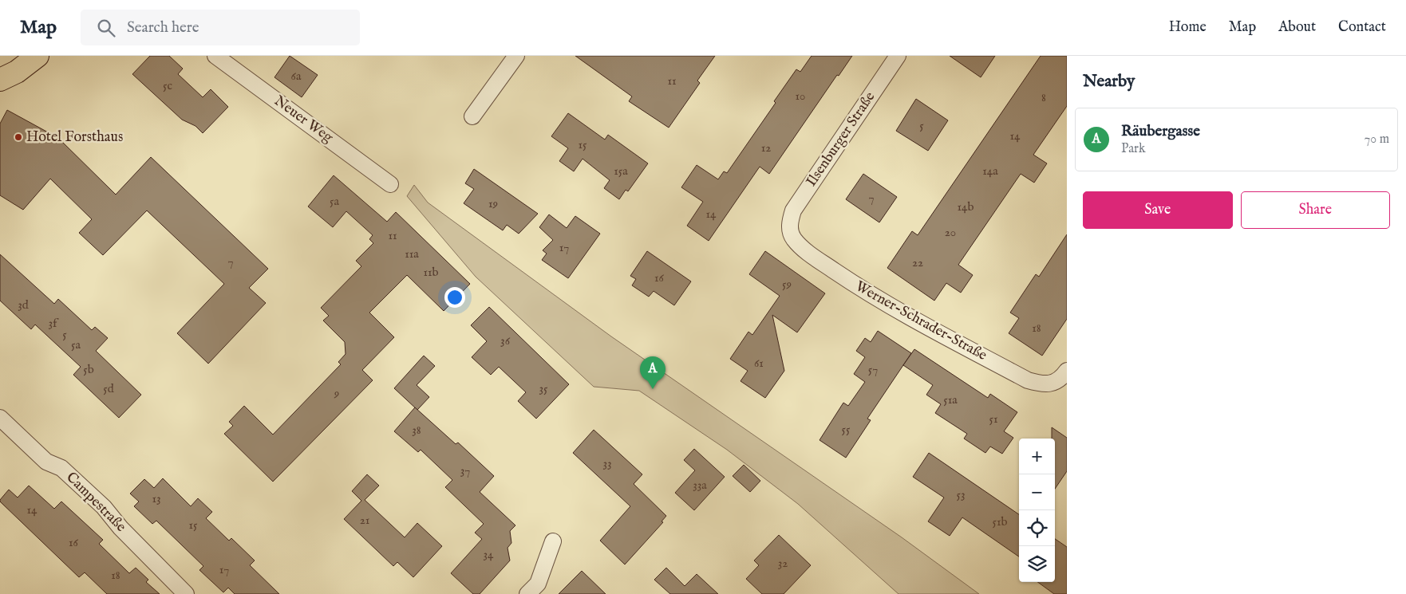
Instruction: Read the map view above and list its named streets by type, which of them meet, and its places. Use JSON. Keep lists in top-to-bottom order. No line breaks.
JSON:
{"streets":{"street":["Neuer Weg","Ilsenburger Straße","Werner-Schrader-Straße","Campestraße"]},"crossings":[["Ilsenburger Straße","Werner-Schrader-Straße"]],"places":["Hotel Forsthaus"],"house_numbers":["6a","11","5c","10","8","5","14","15","12","15a","14a","7","5a","19","14b","14","20","11","17","11a","7","22","11b","16","59","3d","3f","18","5","36","5a","61","5b","57","5d","35","9","51a","51","55","38","33","37","33a","53","13","14","21","51b","15","16","34","32","17","18"],"page":{"header":"Map","search":"Search here","nav":["Home","Map","About","Contact"],"heading":"Nearby","list":[{"mark":"A","name":"Räubergasse","note":"Park","value":"70 m"}],"buttons":["Save","Share"],"pins":"A","map_buttons":["+","−"]}}
